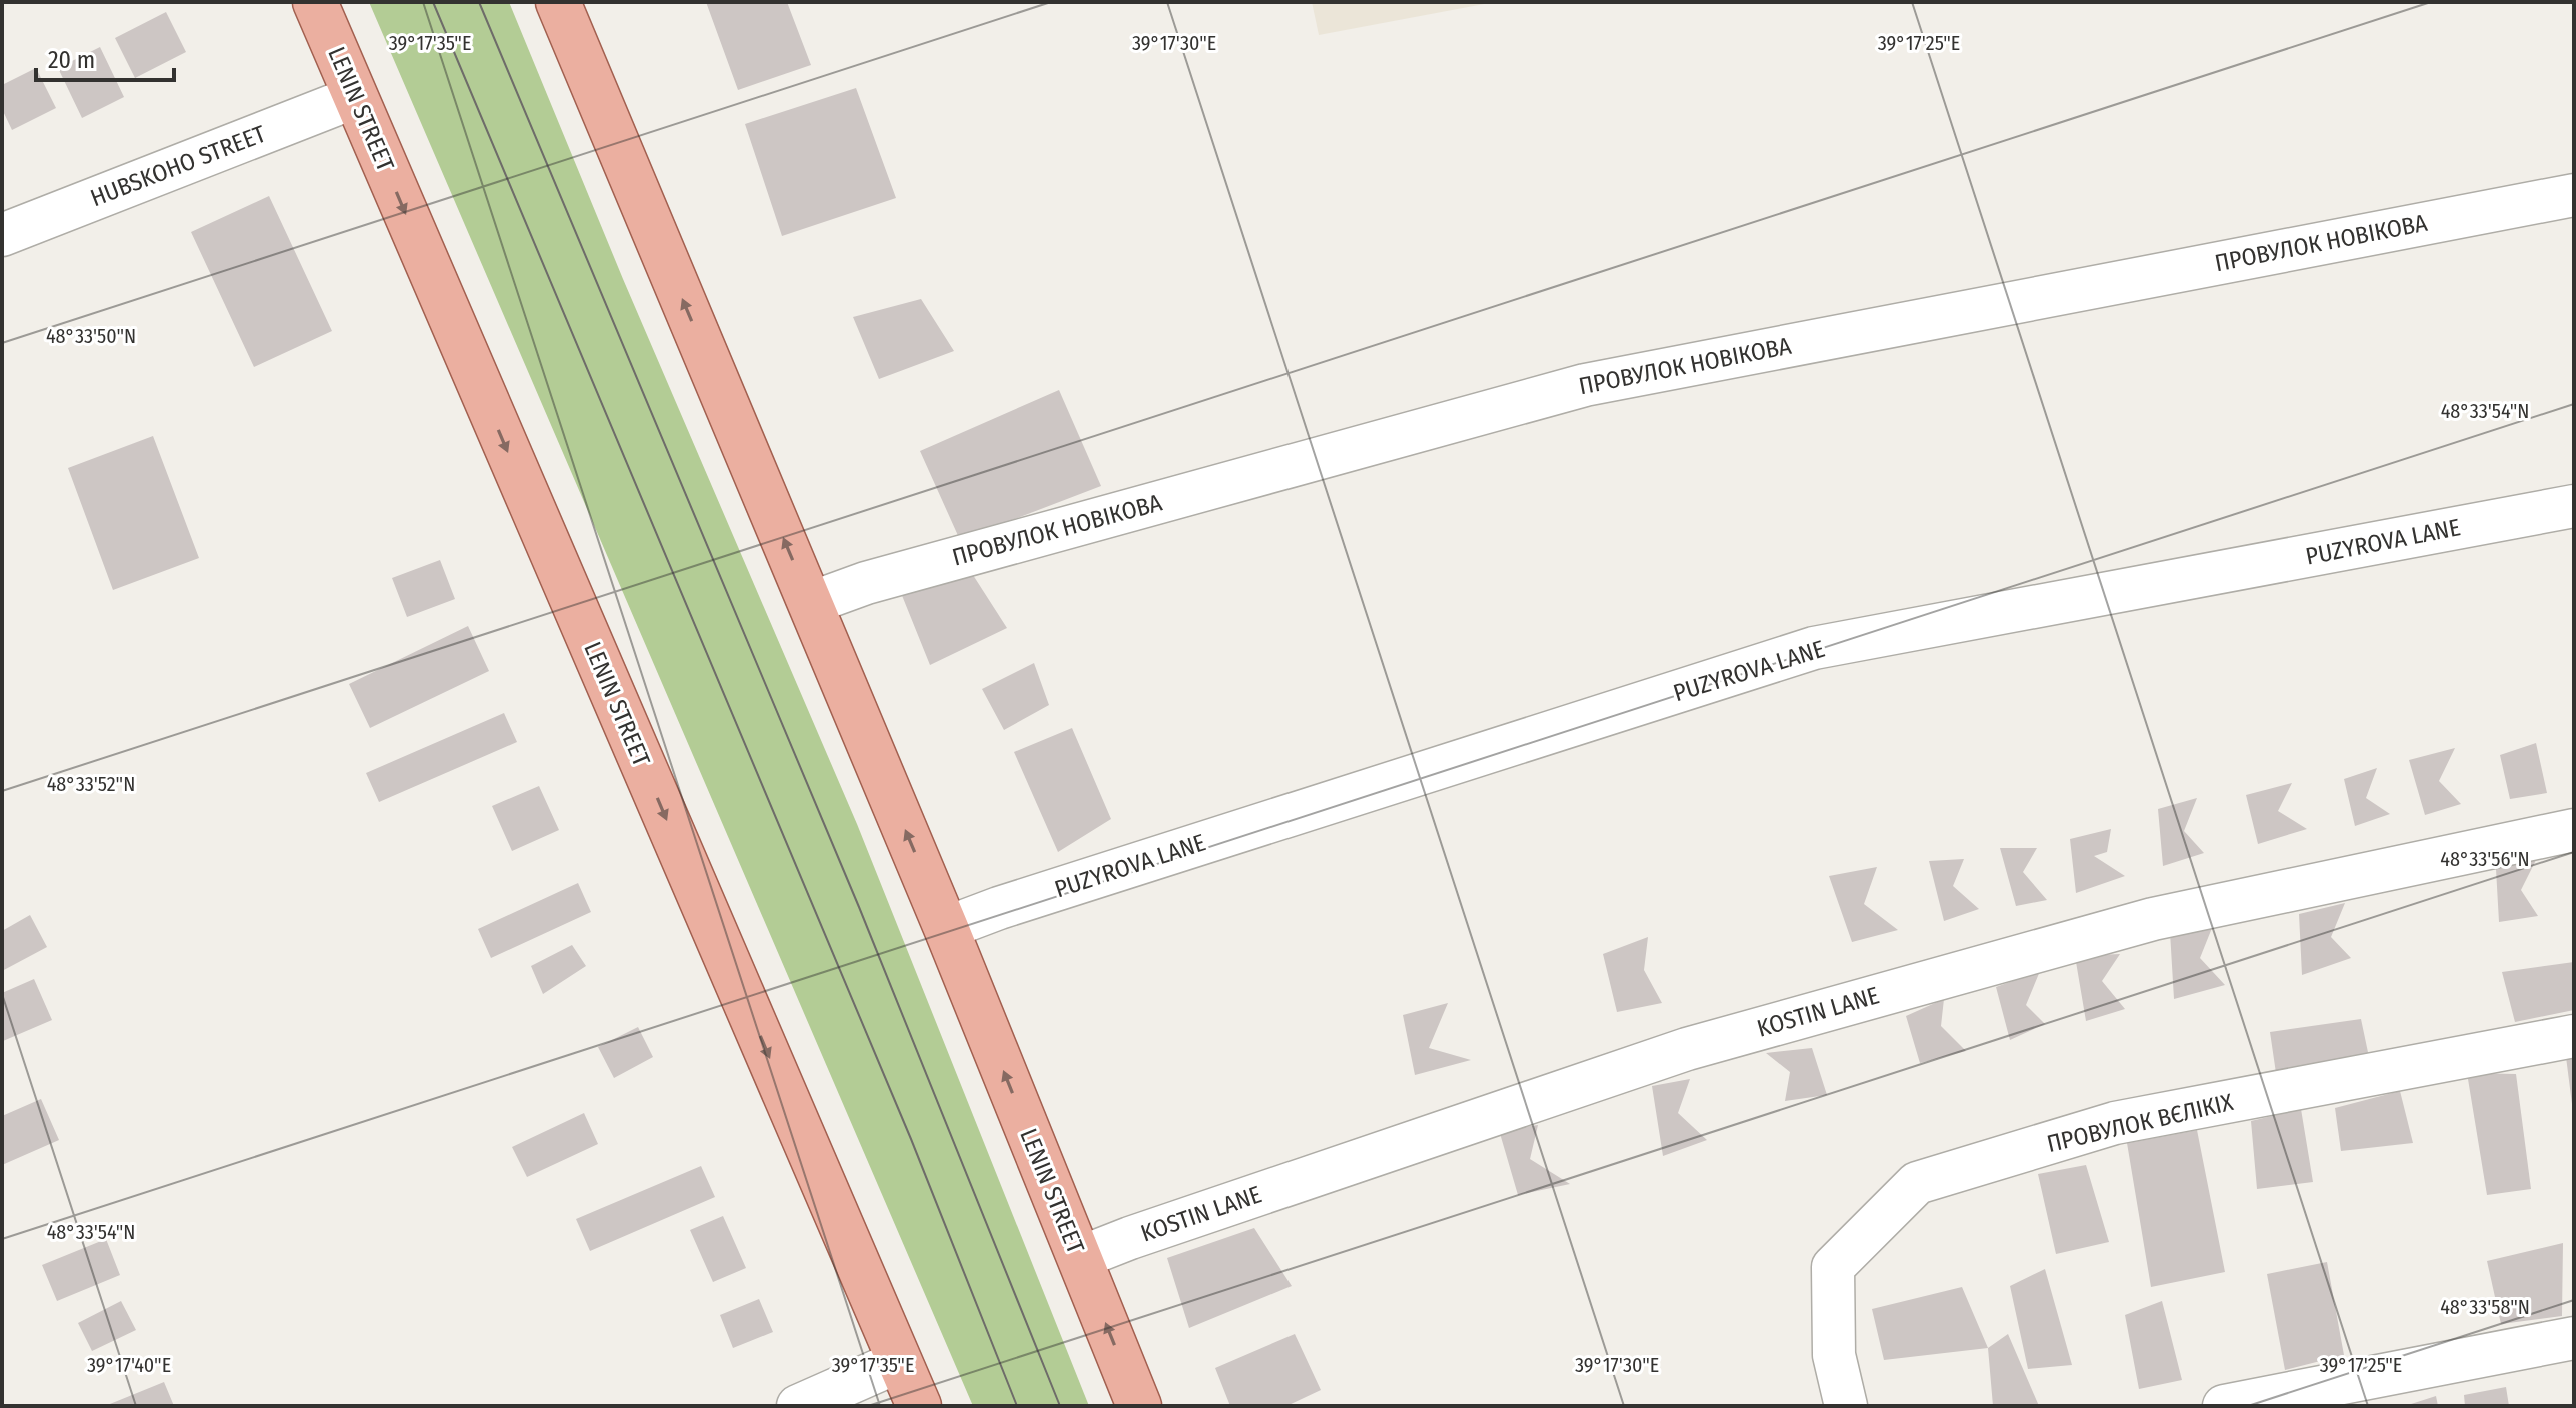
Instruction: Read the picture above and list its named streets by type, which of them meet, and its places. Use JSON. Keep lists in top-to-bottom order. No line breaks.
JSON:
{"streets":{"main road":["LENIN STREET"],"street":["HUBSKOHO STREET","ПРОВУЛОК НОВІКОВА","PUZYROVA LANE","KOSTIN LANE","ПРОВУЛОК ВЄЛІКІХ"]},"crossings":[["LENIN STREET","HUBSKOHO STREET"],["LENIN STREET","ПРОВУЛОК НОВІКОВА"],["LENIN STREET","PUZYROVA LANE"],["LENIN STREET","KOSTIN LANE"]],"scale_bar":"20 m","coordinates":["39°17'35\"E","39°17'30\"E","39°17'25\"E","48°33'50\"N","48°33'54\"N","48°33'52\"N","48°33'56\"N","48°33'58\"N","39°17'40\"E"]}
